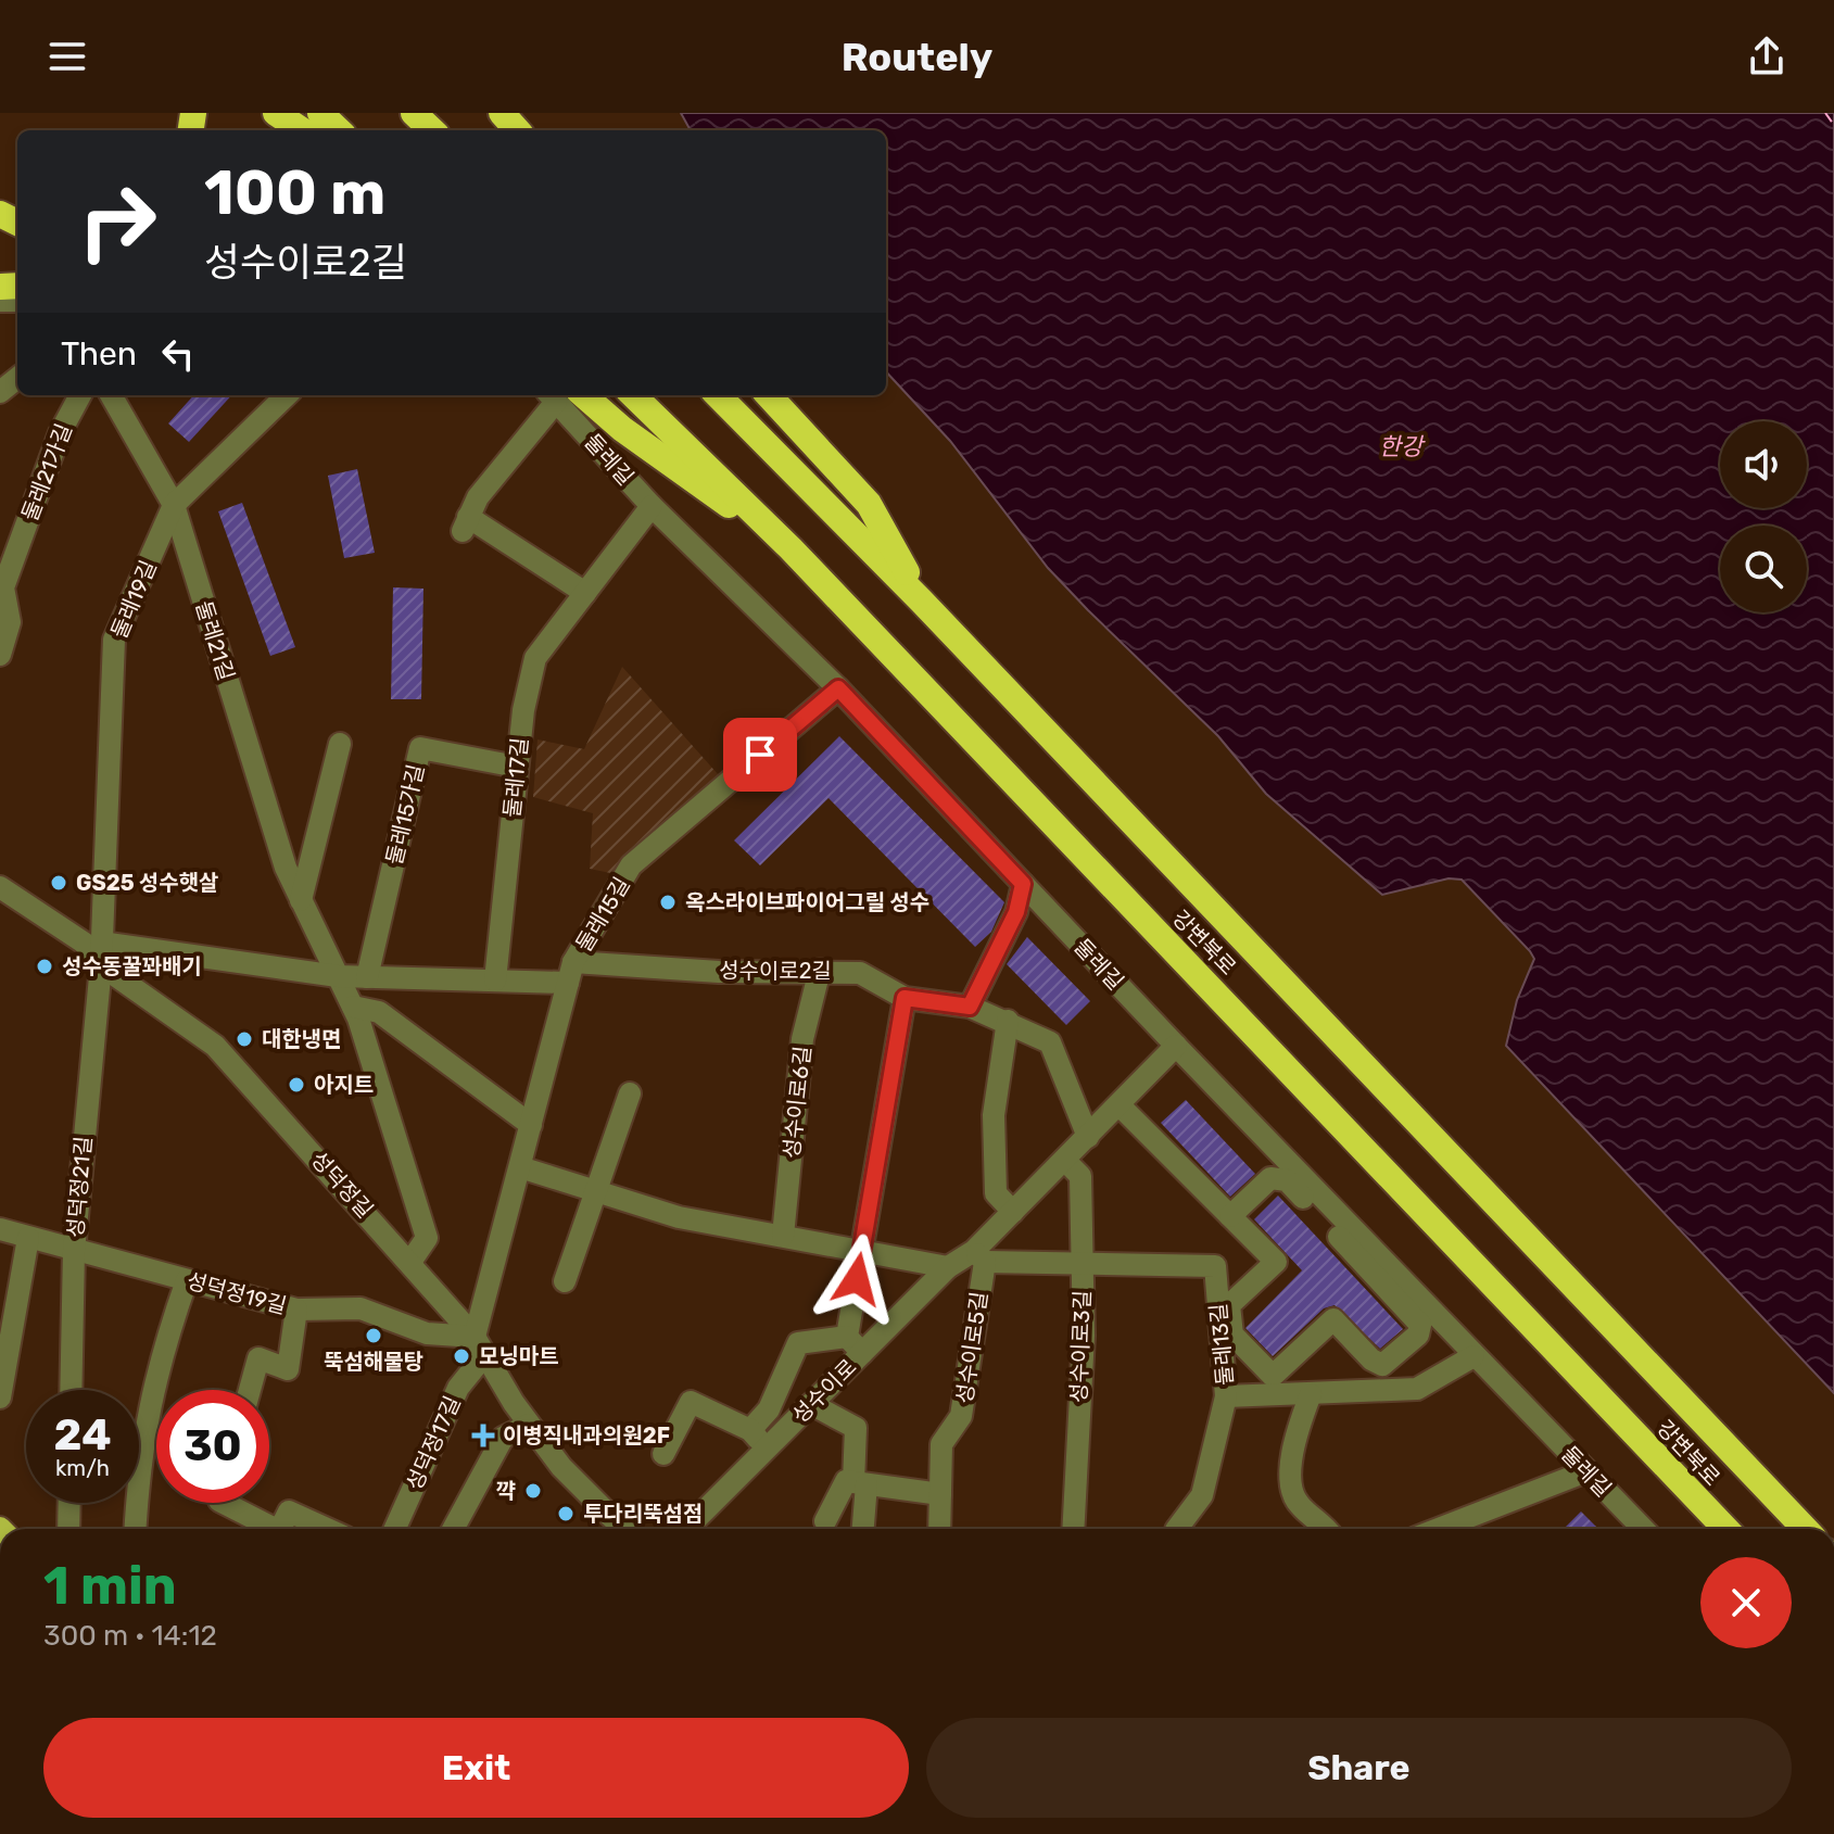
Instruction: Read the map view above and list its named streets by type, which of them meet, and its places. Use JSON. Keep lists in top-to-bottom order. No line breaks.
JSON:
{"streets":{"highway":["강변북로"],"street":["둘레길","둘레21가길","둘레19길","둘레21길","둘레17길","둘레15가길","둘레15길","성수이로2길","성수이로6길","성덕정길","성덕정21길","성덕정19길","둘레13길","성수이로3길","성수이로5길","성수이로","성덕정17길"]},"crossings":[["둘레길","둘레17길"],["둘레길","둘레15길"],["둘레길","둘레13길"],["둘레길","성수이로"],["둘레19길","둘레21길"],["둘레19길","성덕정길"],["둘레19길","성덕정21길"],["둘레21길","성덕정길"],["둘레17길","둘레15가길"],["둘레15길","성수이로2길"],["둘레15길","성덕정길"],["둘레15길","성덕정19길"],["둘레15길","성덕정17길"],["성수이로2길","성수이로6길"],["성수이로2길","성수이로"],["성덕정길","성덕정21길"],["성덕정길","성덕정19길"],["성덕정길","성덕정17길"],["성덕정21길","성덕정19길"],["성덕정19길","성덕정17길"],["둘레13길","성수이로3길"],["둘레13길","성수이로5길"],["둘레13길","성수이로"],["성수이로3길","성수이로"],["성수이로5길","성수이로"]],"water":["한강"],"places":{"other":["GS25 성수햇살","옥스라이브파이어그릴 성수","성수동꿀꽈배기","대한냉면","아지트","뚝섬해물탕","모닝마트","꺅","투다리뚝섬점"],"health":["이병직내과의원2F"]},"page":{"header":"Routely","turn":["100 m","성수이로2길"],"then":"Then","speed":"24 km/h","limit":"30","heading":["1 min","300 m · 14:12"],"buttons":["Exit","Share"]}}
